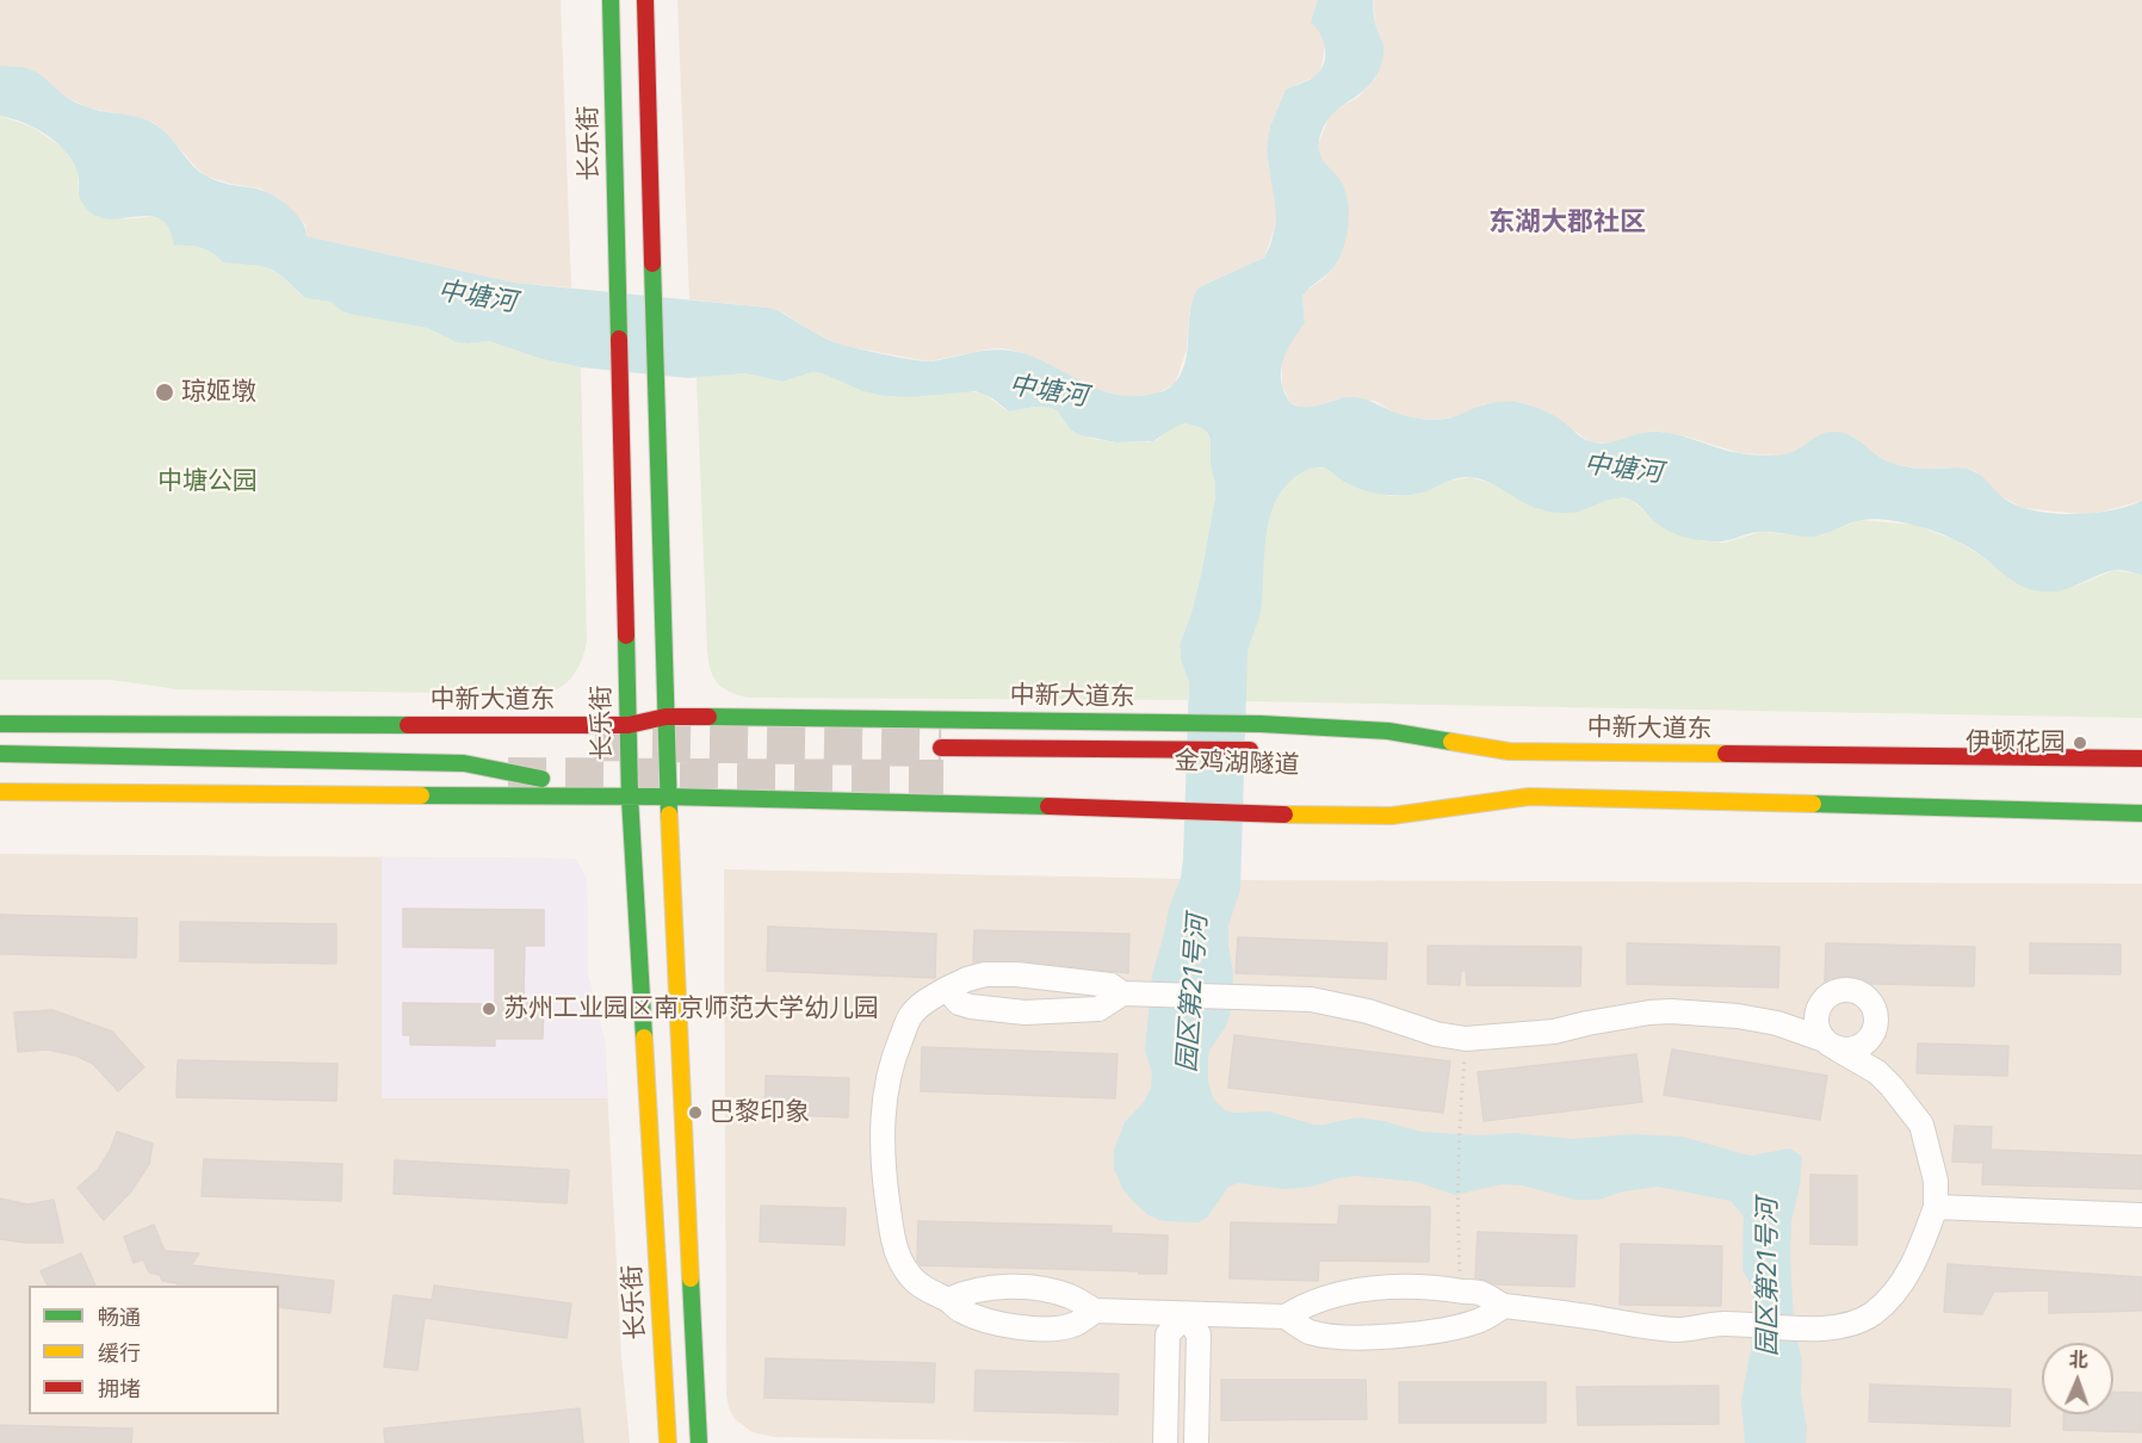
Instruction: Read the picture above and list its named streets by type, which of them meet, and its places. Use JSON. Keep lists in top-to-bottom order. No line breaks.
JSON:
{"streets":{"main road":["长乐街","中新大道东","金鸡湖隧道"]},"crossings":[["长乐街","中新大道东"]],"districts":["东湖大郡社区"],"water":["中塘河","园区第21号河"],"parks":["中塘公园"],"places":["琼姬墩","伊顿花园","苏州工业园区南京师范大学幼儿园","巴黎印象"],"legend":["畅通","缓行","拥堵"],"north":"top"}
